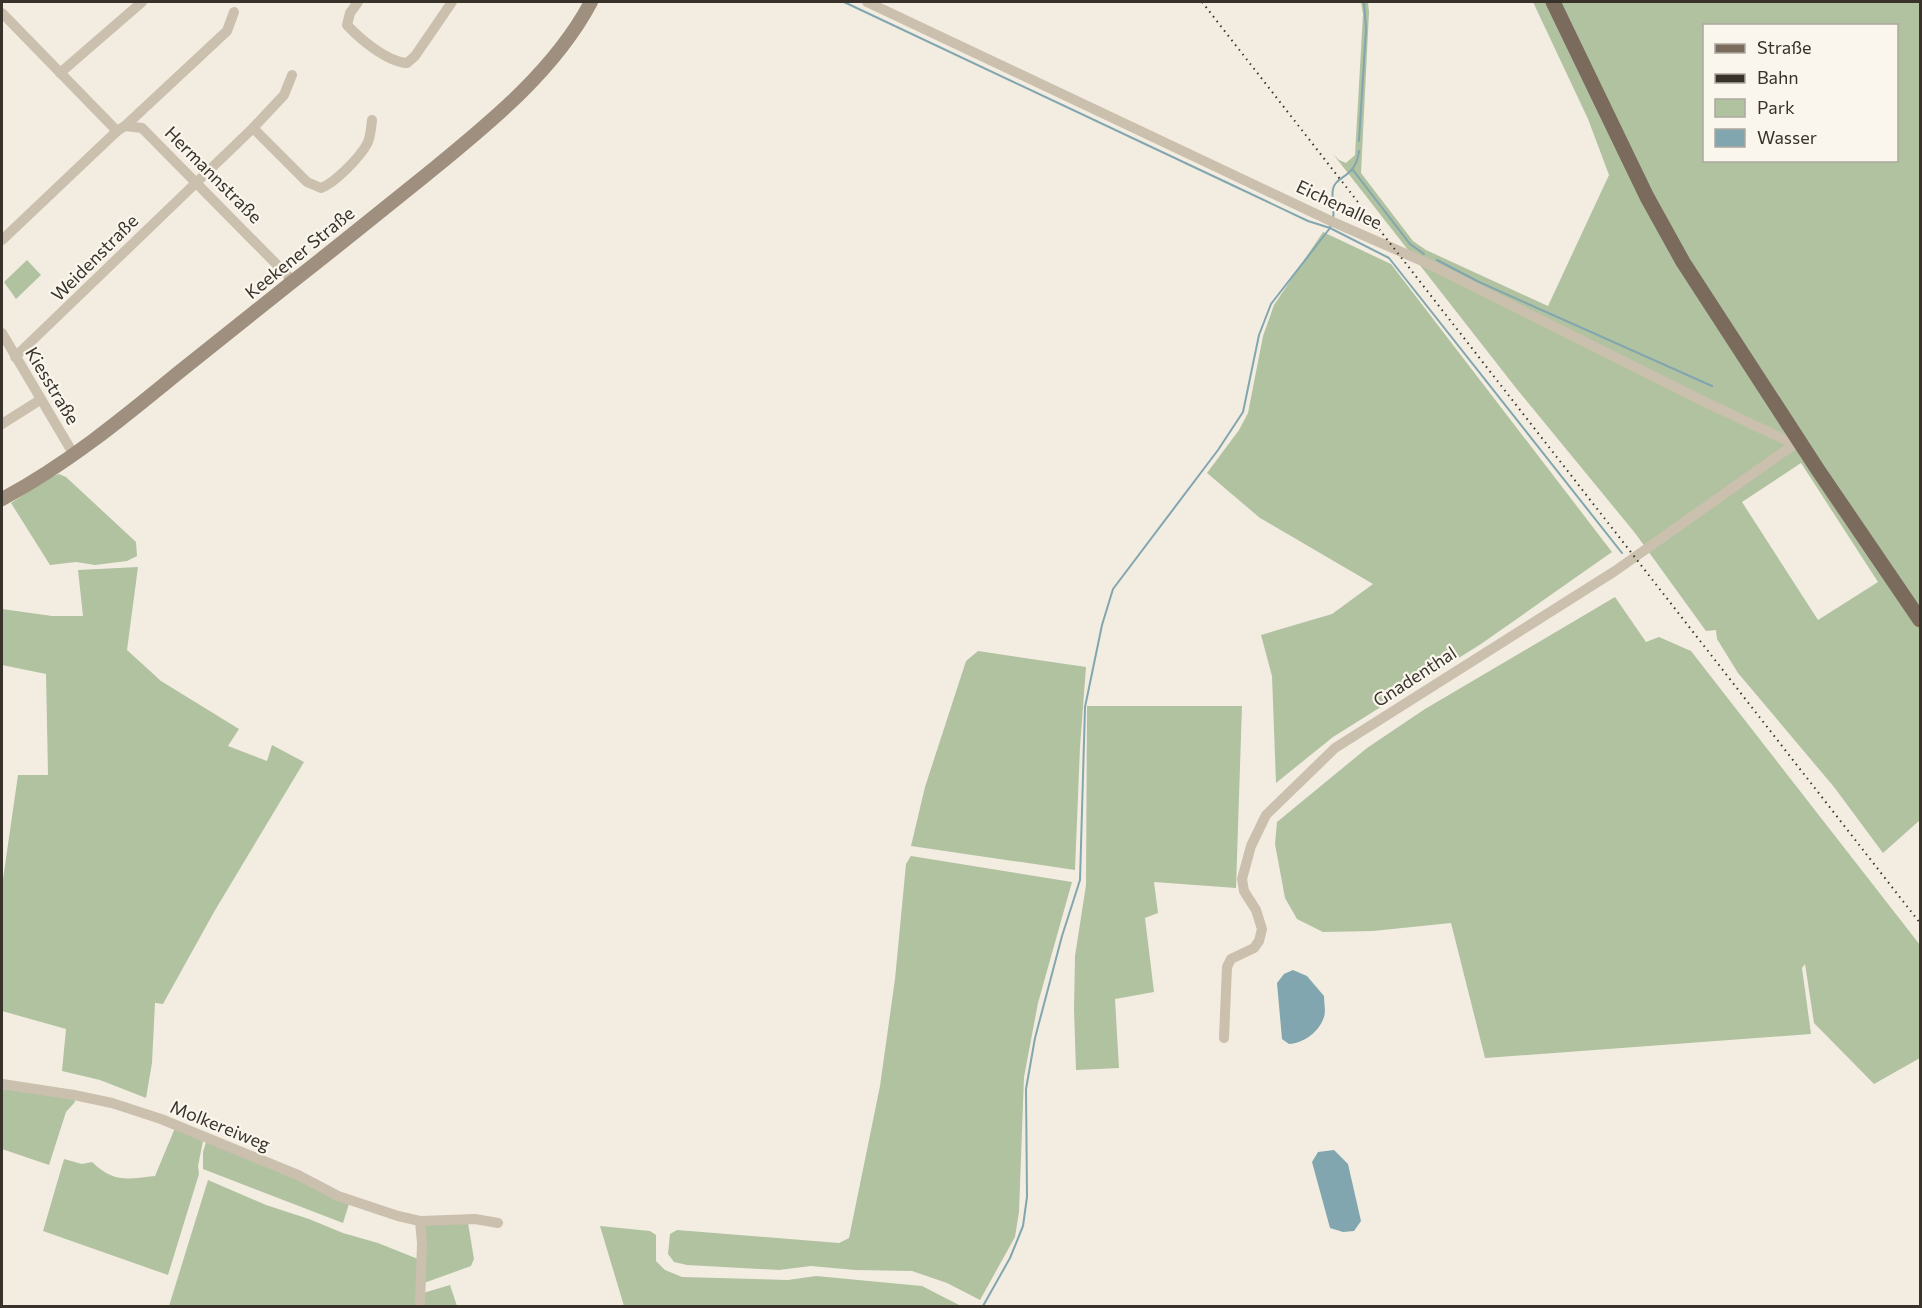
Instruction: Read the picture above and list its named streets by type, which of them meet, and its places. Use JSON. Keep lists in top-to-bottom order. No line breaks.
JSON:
{"streets":{"main road":["Keekener Straße"],"street":["Hermannstraße","Eichenallee","Weidenstraße","Kiesstraße","Gnadenthal","Molkereiweg"]},"crossings":[["Hermannstraße","Keekener Straße"],["Hermannstraße","Weidenstraße"],["Eichenallee","Gnadenthal"],["Keekener Straße","Kiesstraße"],["Weidenstraße","Kiesstraße"]],"legend":["Straße","Bahn","Park","Wasser"]}
